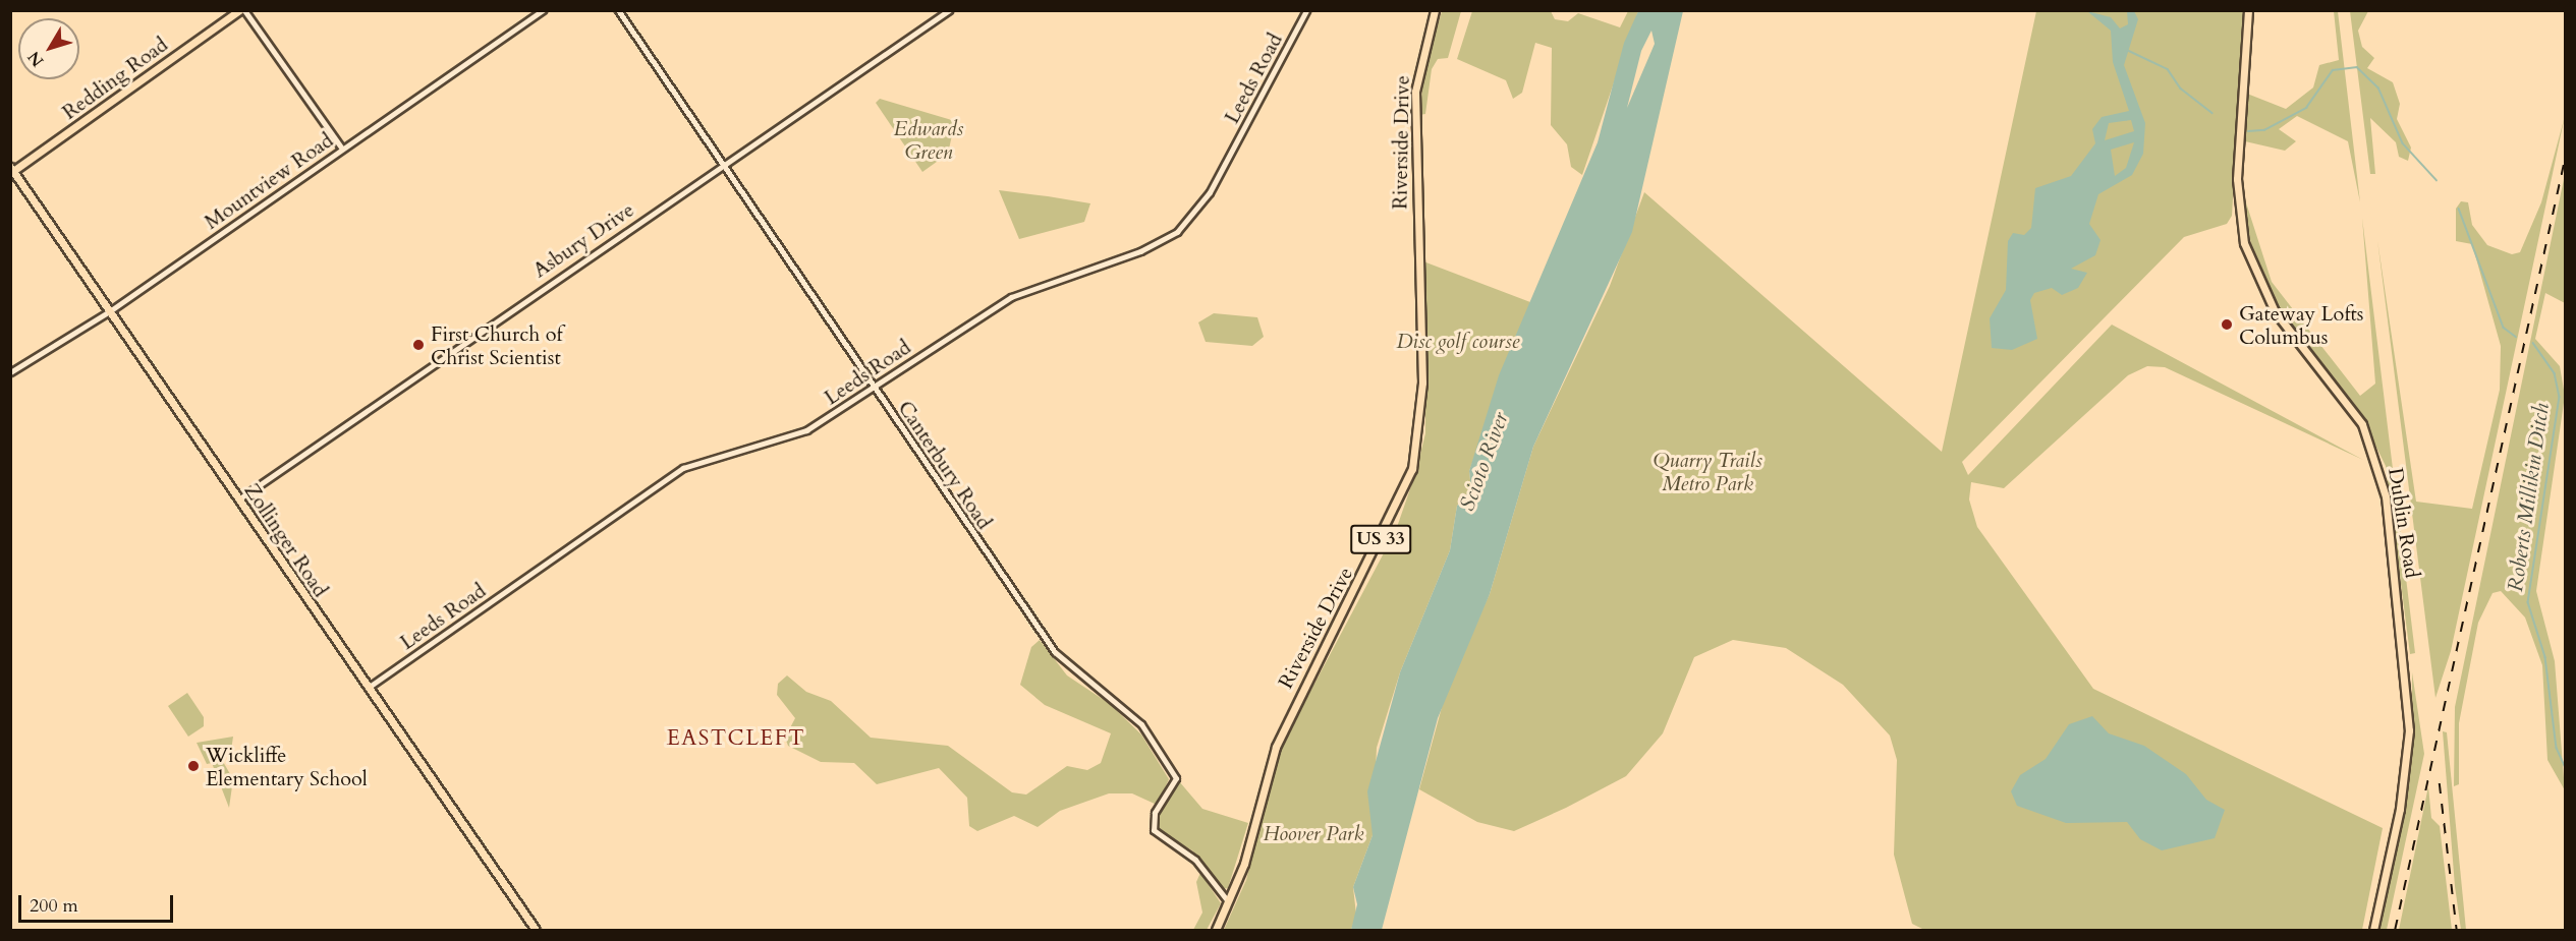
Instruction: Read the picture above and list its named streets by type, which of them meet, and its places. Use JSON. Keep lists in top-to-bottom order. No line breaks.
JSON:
{"streets":{"main road":["Redding Road","Riverside Drive","Dublin Road","US 33","Zollinger Road"],"street":["Leeds Road","Mountview Road","Asbury Drive","Canterbury Road"]},"crossings":[["Redding Road","Zollinger Road"],["Leeds Road","Canterbury Road"],["Leeds Road","Zollinger Road"],["Riverside Drive","Canterbury Road"],["Mountview Road","Zollinger Road"],["Asbury Drive","Canterbury Road"],["Asbury Drive","Zollinger Road"]],"districts":["EASTCLEFT"],"water":["Scioto River","Roberts Millikin Ditch"],"parks":["Edwards Green","Disc golf course","Quarry Trails Metro Park","Hoover Park"],"places":["Gateway Lofts Columbus","First Church of Christ Scientist","Wickliffe Elementary School"],"scale_bar":"200 m","north":"bottom left"}
